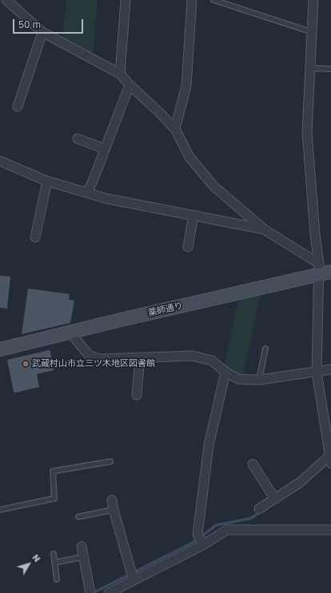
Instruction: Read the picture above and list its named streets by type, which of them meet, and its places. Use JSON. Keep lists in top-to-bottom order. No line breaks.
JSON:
{"streets":{"street":["薬師通り"]},"places":["武蔵村山市立三ツ木地区図書館"],"scale_bar":"50 m","north":"top right"}
